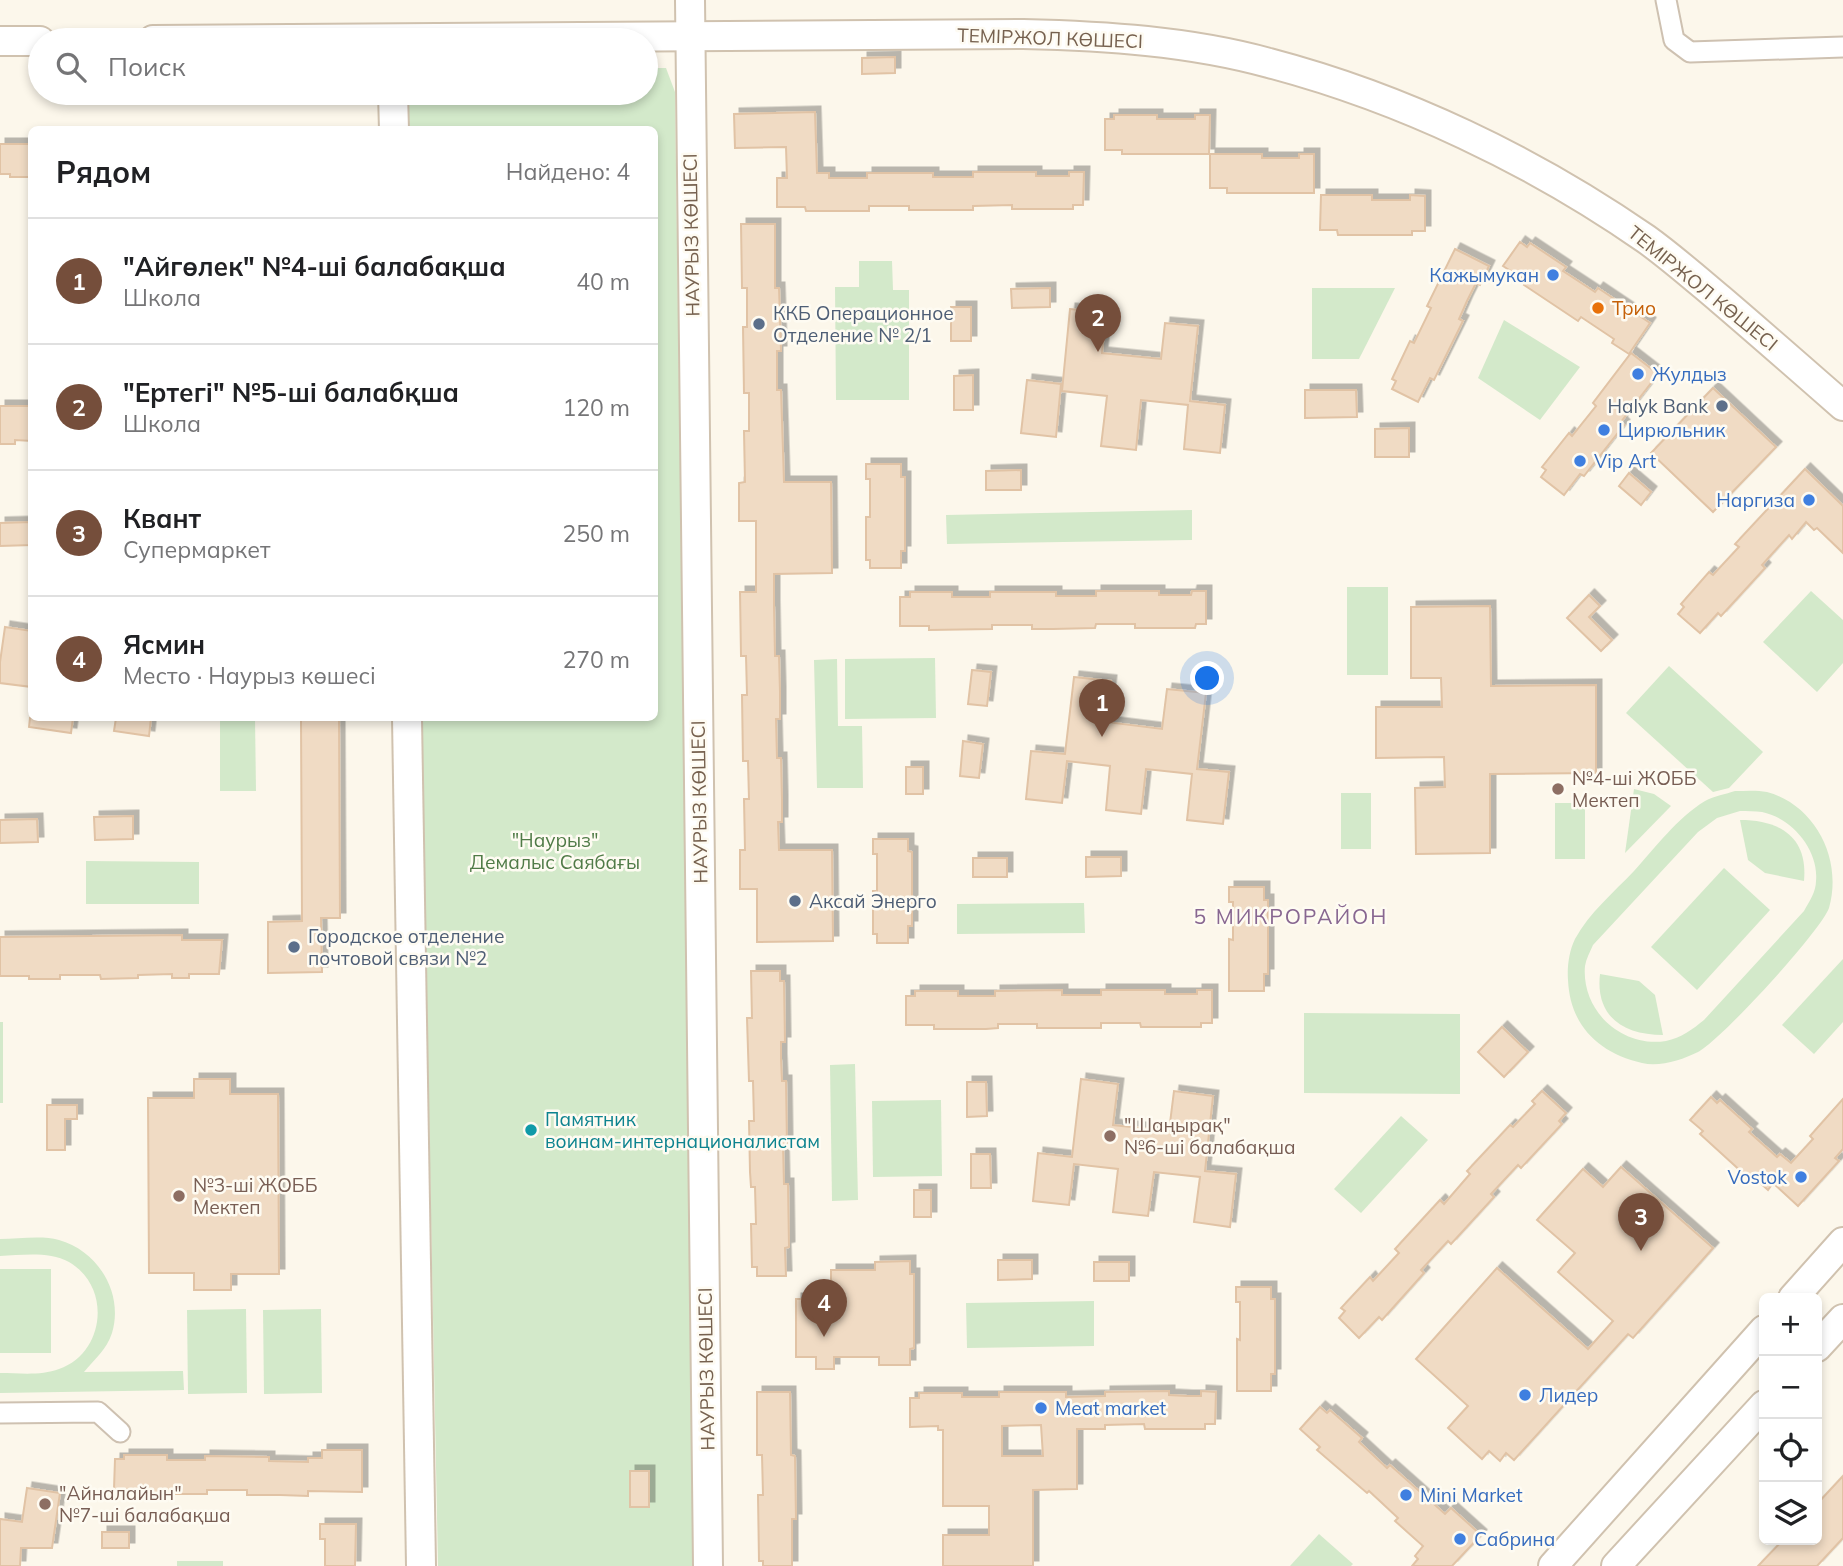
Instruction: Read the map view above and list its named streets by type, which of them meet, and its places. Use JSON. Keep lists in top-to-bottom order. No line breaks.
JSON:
{"streets":{"street":["ТЕМІРЖОЛ КӨШЕСІ","НАУРЫЗ КӨШЕСІ"]},"crossings":[["ТЕМІРЖОЛ КӨШЕСІ","НАУРЫЗ КӨШЕСІ"]],"districts":["5 МИКРОРАЙОН"],"parks":["\"Наурыз\" Демалыс Саябағы"],"places":["Кажымукан","Трио","ККБ Операционное Отделение № 2/1","Жулдыз","Halyk Bank","Цирюльник","Vip Art","Наргиза","№4-ші ЖОББ Мектеп","Аксай Энерго","Городское отделение почтовой связи №2","Памятник воинам-интернационалистам","\"Шаңырақ\" №6-ші балабақша","Vostok","№3-ші ЖОББ Мектеп","Лидер","Meat market","Mini Market","\"Айналайын\" №7-ші балабақша","Сабрина"],"page":{"search":"Поиск","heading":["Рядом","Найдено: 4"],"list":[{"mark":"1","name":"\"Айгөлек\" №4-ші балабақша","note":"Школа","value":"40 m"},{"mark":"2","name":"\"Ертегі\" №5-ші балабқша","note":"Школа","value":"120 m"},{"mark":"3","name":"Квант","note":"Супермаркет","value":"250 m"},{"mark":"4","name":"Ясмин","note":"Место · Наурыз көшесі","value":"270 m"}],"pins":["2","1","3","4"],"map_buttons":["+","−"]}}
